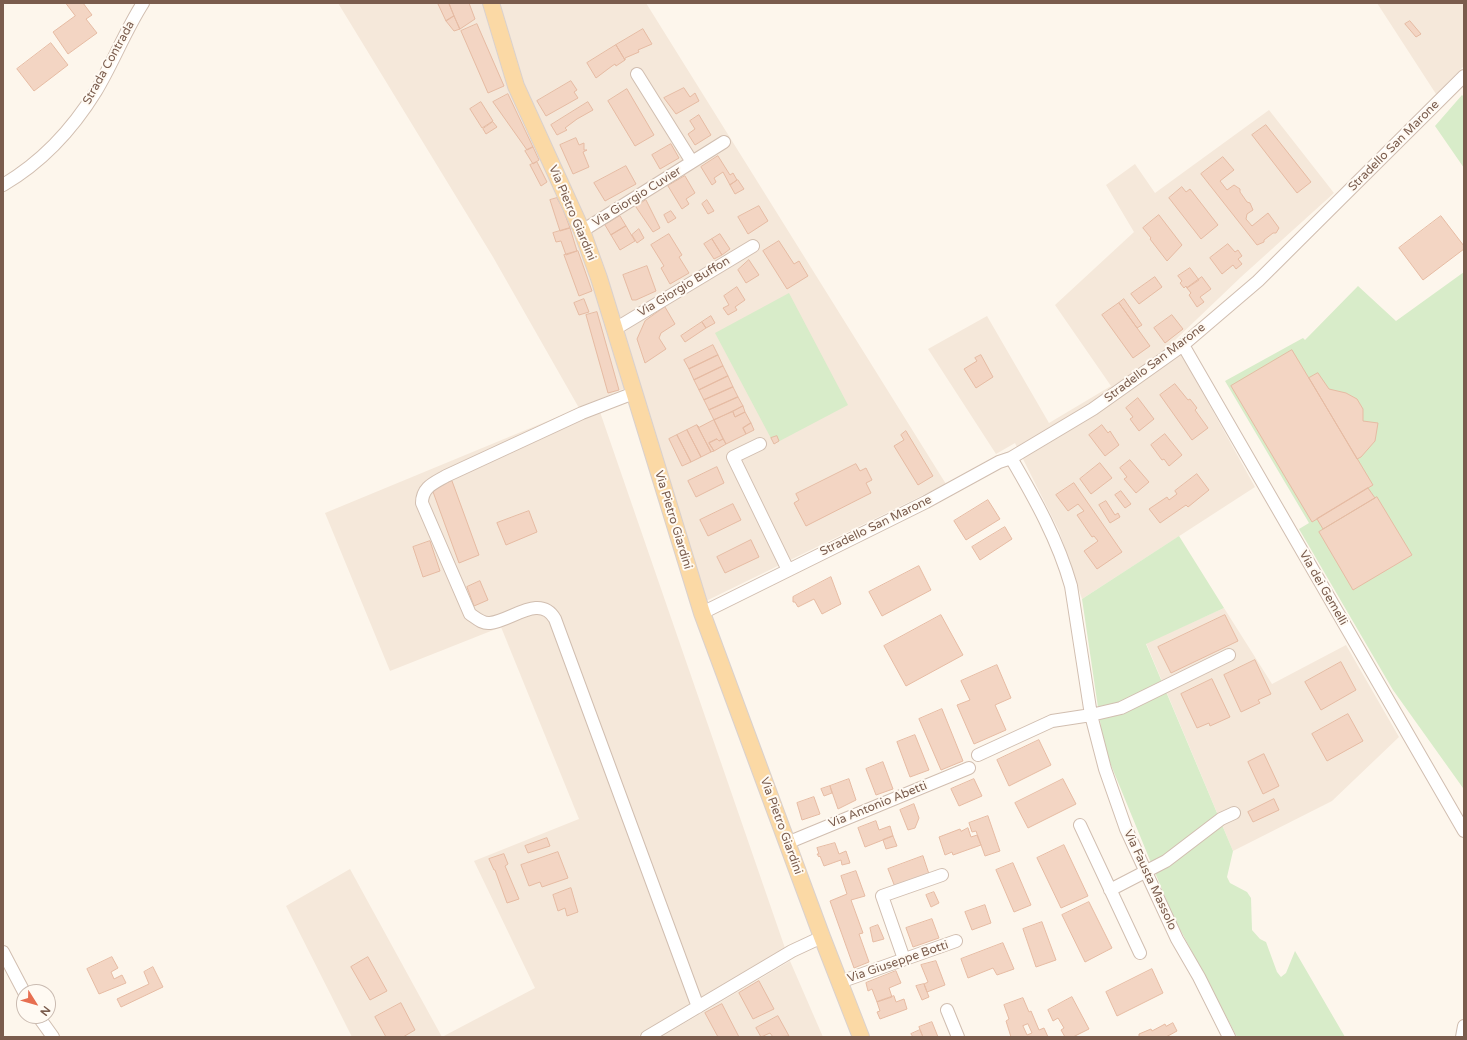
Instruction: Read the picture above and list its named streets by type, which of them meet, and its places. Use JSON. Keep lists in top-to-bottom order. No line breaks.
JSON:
{"streets":{"main road":["Via Pietro Giardini"],"street":["Strada Contrada","Stradello San Marone","Via Giorgio Cuvier","Via Giorgio Buffon","Via dei Gemelli","Via Antonio Abetti","Via Fausta Massolo","Via Giuseppe Botti"]},"crossings":[["Stradello San Marone","Via Pietro Giardini"],["Stradello San Marone","Via dei Gemelli"],["Stradello San Marone","Via Fausta Massolo"],["Via Giorgio Cuvier","Via Pietro Giardini"],["Via Pietro Giardini","Via Giorgio Buffon"],["Via Pietro Giardini","Via Antonio Abetti"],["Via Pietro Giardini","Via Giuseppe Botti"]],"north":"bottom right"}
